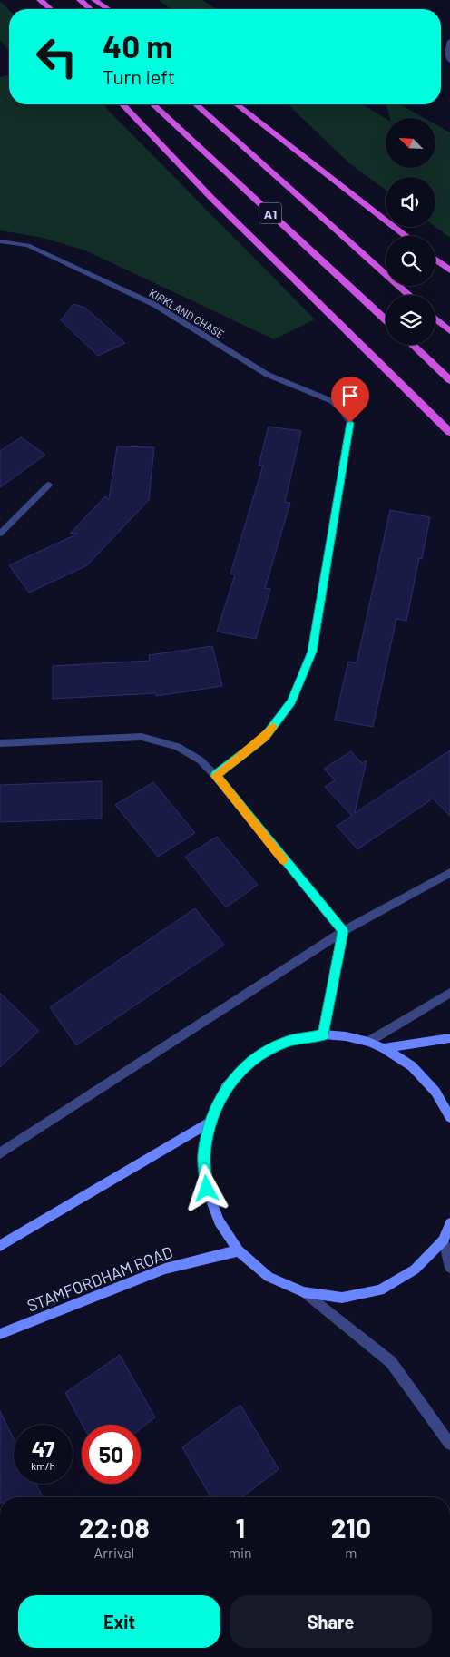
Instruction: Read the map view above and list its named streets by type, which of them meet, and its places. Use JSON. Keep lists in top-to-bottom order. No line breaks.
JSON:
{"streets":{"highway":["A1"],"main road":["STAMFORDHAM ROAD"],"street":["KIRKLAND CHASE"]},"north":"top left","page":{"turn":["40 m","Turn left"],"speed":"47 km/h","limit":"50","eta":["22:08","Arrival","1","min","210","m"],"buttons":["Exit","Share"]}}
